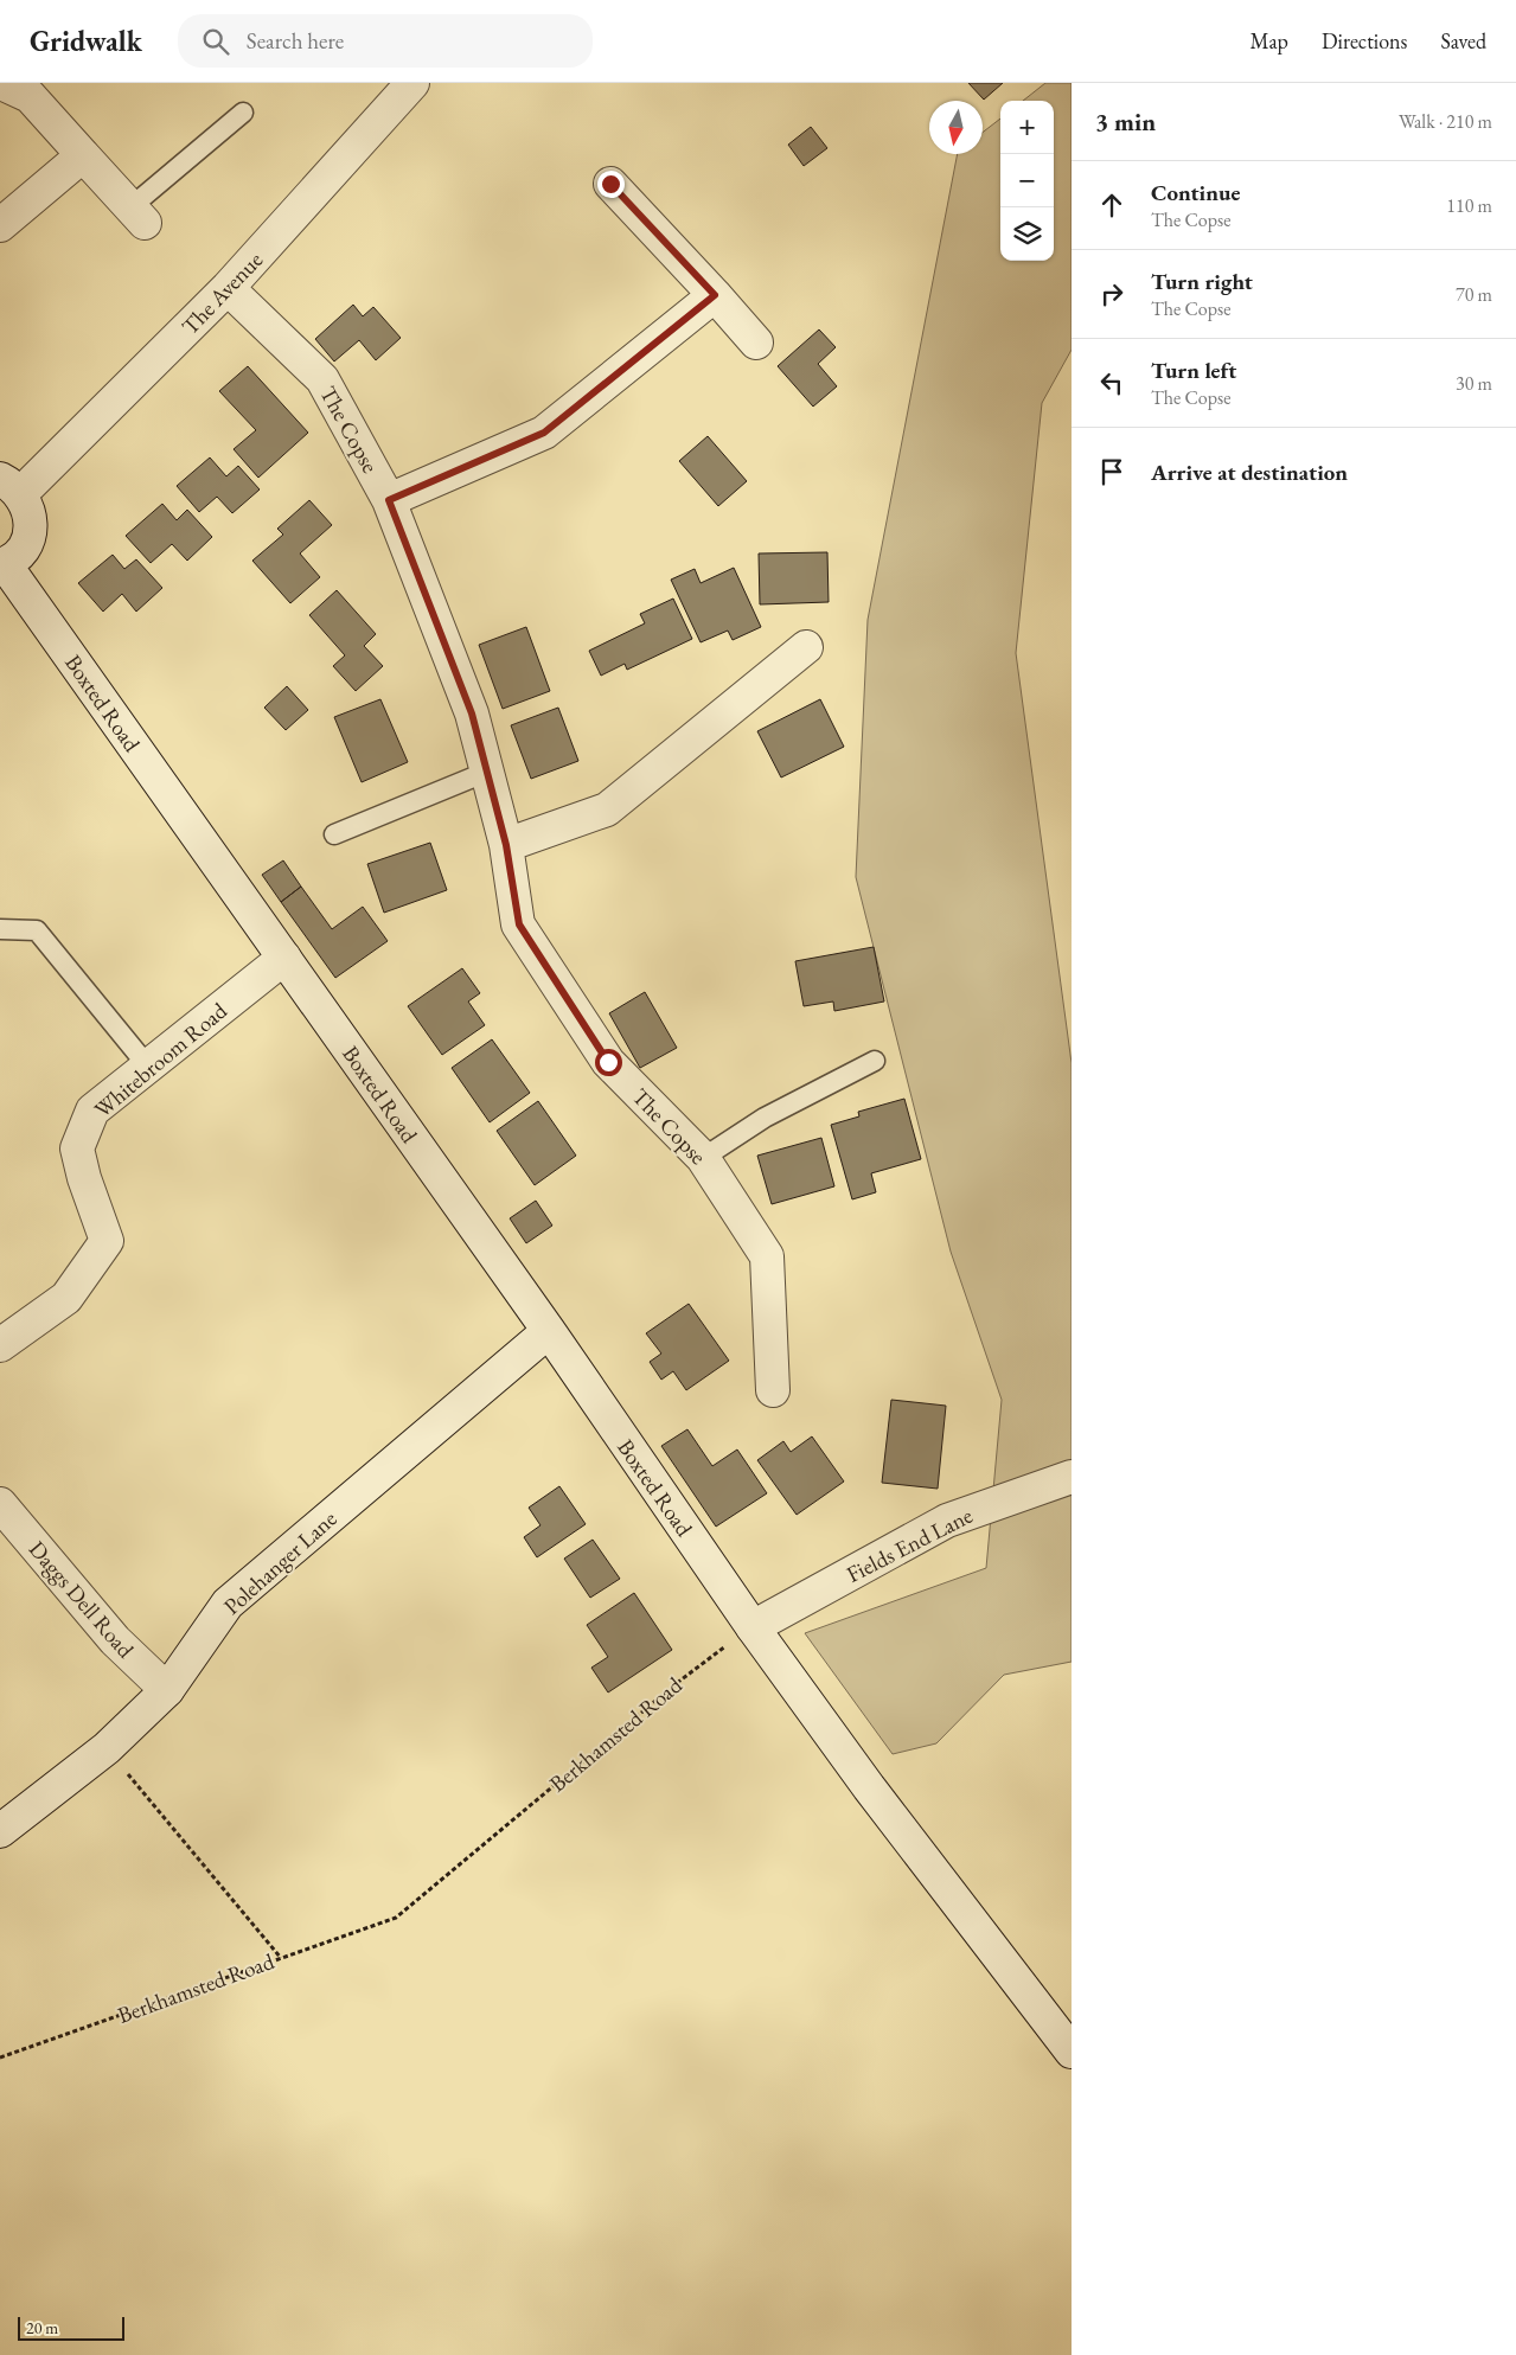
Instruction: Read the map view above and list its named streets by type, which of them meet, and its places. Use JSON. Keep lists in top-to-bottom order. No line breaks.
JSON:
{"streets":{"street":["The Avenue","The Copse","Boxted Road","Whitebroom Road","Fields End Lane","Polehanger Lane","Daggs Dell Road"],"path":["Berkhamsted Road"]},"crossings":[["The Avenue","The Copse"],["The Avenue","Boxted Road"],["Boxted Road","Whitebroom Road"],["Boxted Road","Fields End Lane"],["Boxted Road","Polehanger Lane"],["Boxted Road","Berkhamsted Road"],["Fields End Lane","Berkhamsted Road"],["Polehanger Lane","Daggs Dell Road"]],"scale_bar":"20 m","north":"bottom","page":{"header":"Gridwalk","search":"Search here","nav":["Map","Directions","Saved"],"heading":["3 min","Walk · 210 m"],"map_buttons":["+","−"],"list":[["Continue","The Copse","110 m"],["Turn right","The Copse","70 m"],["Turn left","The Copse","30 m"],"Arrive at destination"],"scale":"20 m"}}
